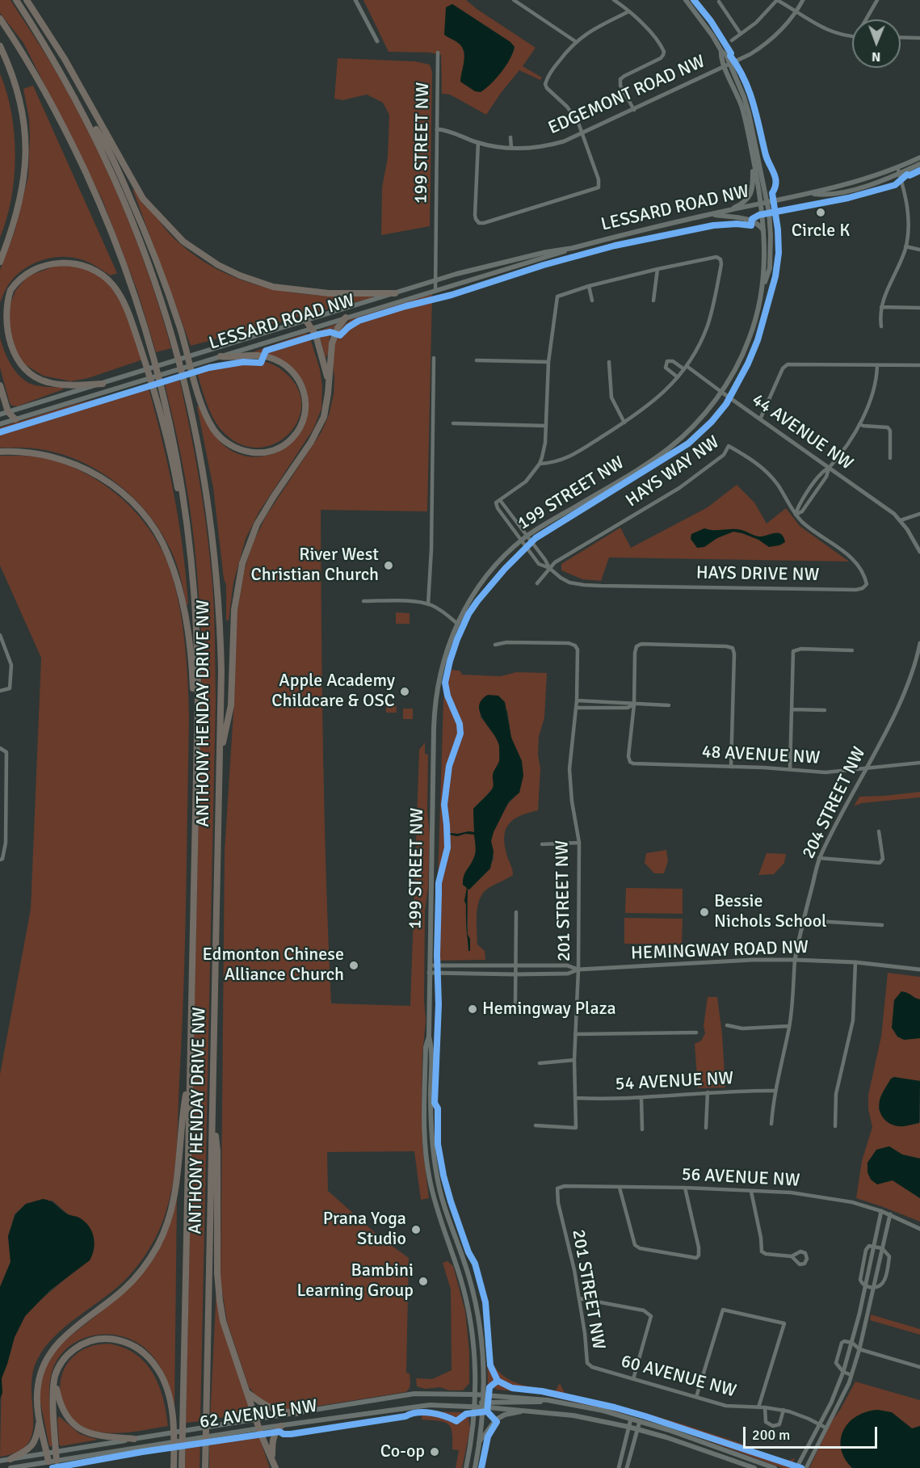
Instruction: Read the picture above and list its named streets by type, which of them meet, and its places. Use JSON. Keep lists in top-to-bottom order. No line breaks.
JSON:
{"streets":{"highway":["ANTHONY HENDAY DRIVE NW"],"main road":["199 STREET NW","LESSARD ROAD NW","62 AVENUE NW"],"street":["EDGEMONT ROAD NW","44 AVENUE NW","HAYS WAY NW","HAYS DRIVE NW","48 AVENUE NW","204 STREET NW","201 STREET NW","HEMINGWAY ROAD NW","54 AVENUE NW","56 AVENUE NW","60 AVENUE NW"]},"crossings":[["EDGEMONT ROAD NW","199 STREET NW"],["199 STREET NW","LESSARD ROAD NW"],["199 STREET NW","44 AVENUE NW"],["199 STREET NW","HAYS DRIVE NW"],["199 STREET NW","HEMINGWAY ROAD NW"],["199 STREET NW","62 AVENUE NW"],["HAYS WAY NW","HAYS DRIVE NW"],["48 AVENUE NW","204 STREET NW"],["204 STREET NW","HEMINGWAY ROAD NW"],["204 STREET NW","54 AVENUE NW"],["201 STREET NW","HEMINGWAY ROAD NW"],["201 STREET NW","54 AVENUE NW"],["201 STREET NW","56 AVENUE NW"],["201 STREET NW","60 AVENUE NW"]],"places":["Circle K","River West Christian Church","Apple Academy Childcare & OSC","Bessie Nichols School","Edmonton Chinese Alliance Church","Hemingway Plaza","Prana Yoga Studio","Bambini Learning Group","Co-op"],"scale_bar":"200 m","north":"bottom"}
